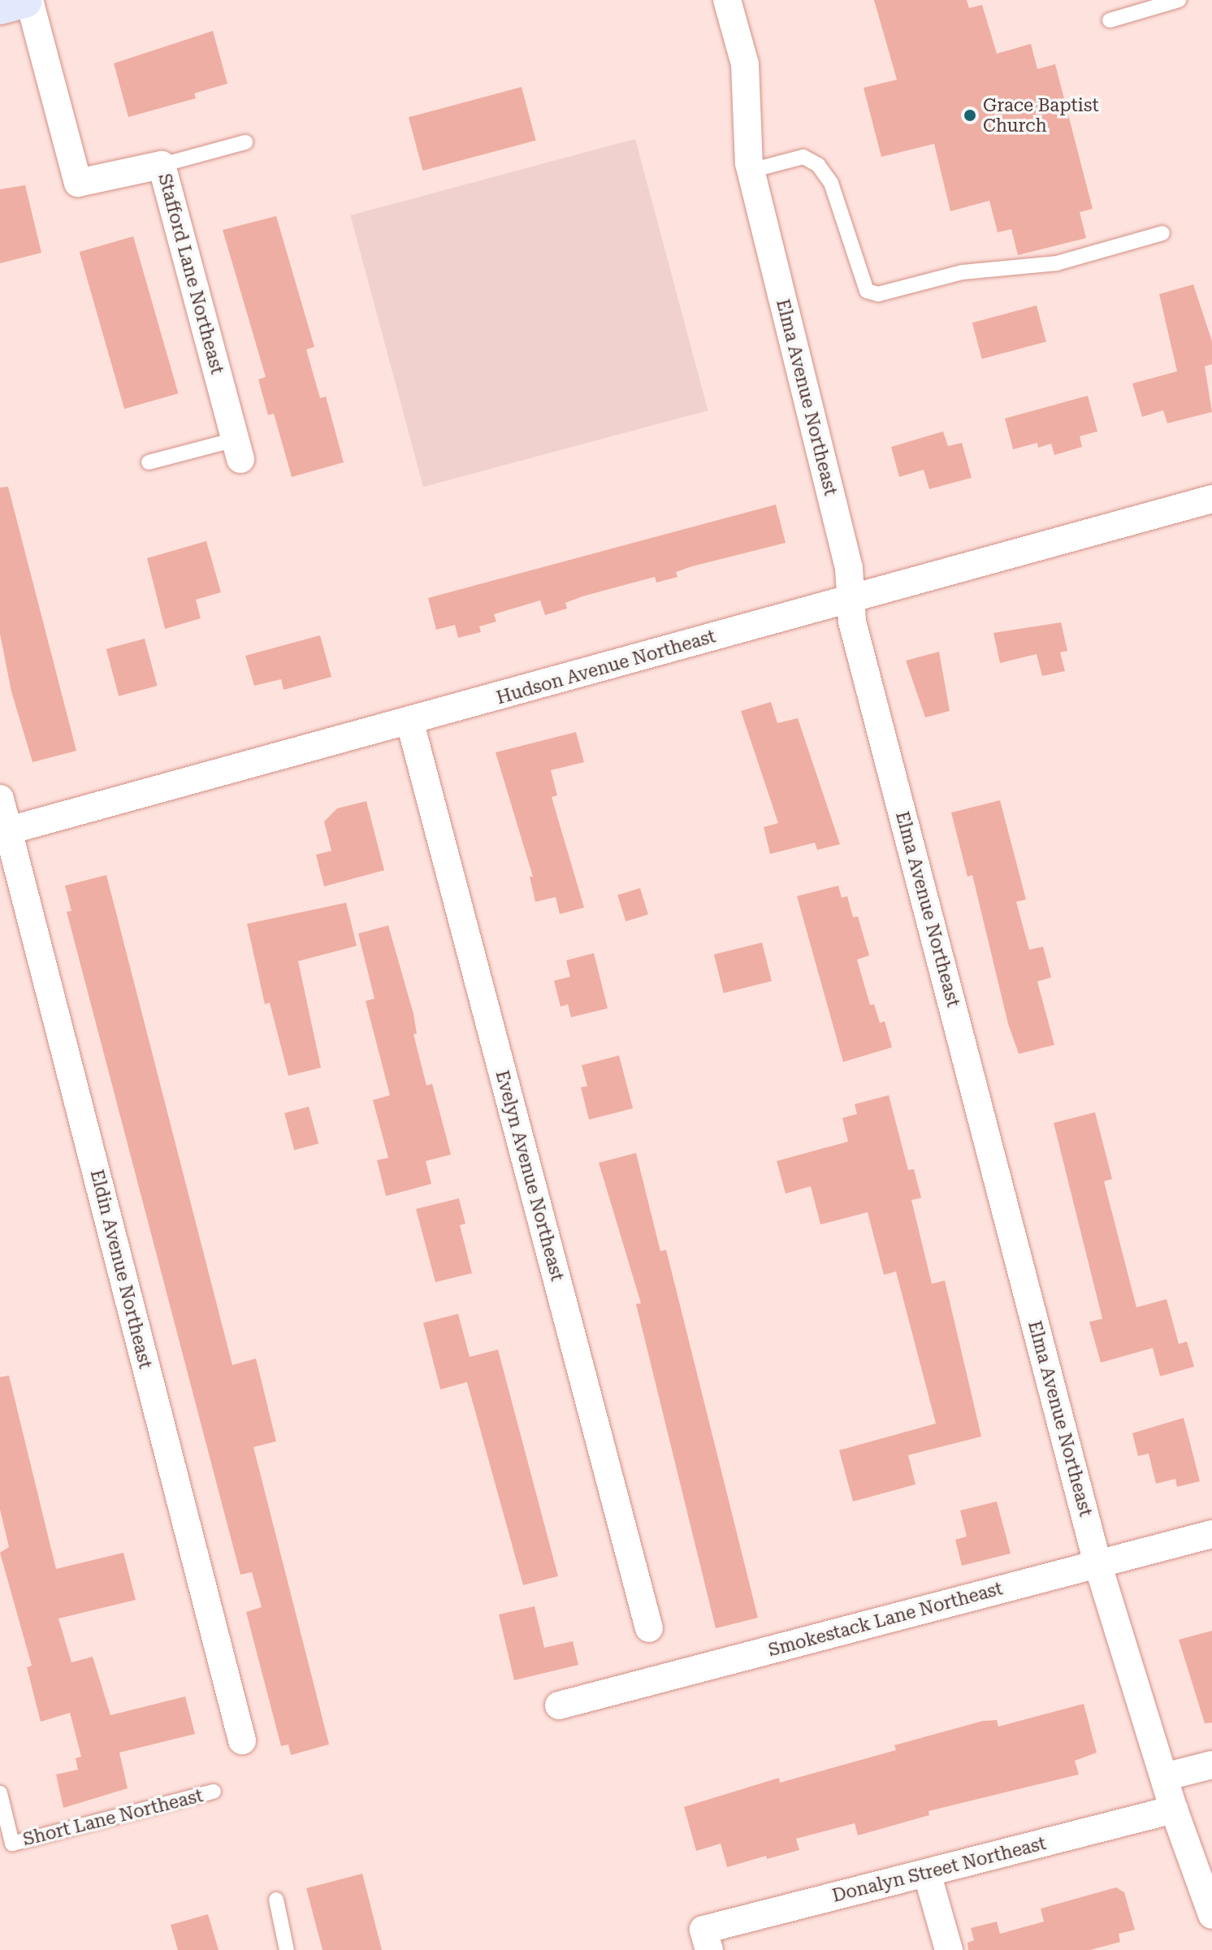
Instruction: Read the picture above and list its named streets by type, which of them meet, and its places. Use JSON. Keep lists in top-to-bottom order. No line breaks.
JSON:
{"streets":{"street":["Stafford Lane Northeast","Elma Avenue Northeast","Hudson Avenue Northeast","Evelyn Avenue Northeast","Eldin Avenue Northeast","Smokestack Lane Northeast","Donalyn Street Northeast"],"lane":["Short Lane Northeast"]},"crossings":[["Elma Avenue Northeast","Hudson Avenue Northeast"],["Elma Avenue Northeast","Smokestack Lane Northeast"],["Elma Avenue Northeast","Donalyn Street Northeast"],["Hudson Avenue Northeast","Evelyn Avenue Northeast"],["Hudson Avenue Northeast","Eldin Avenue Northeast"]],"places":["Grace Baptist Church"]}
